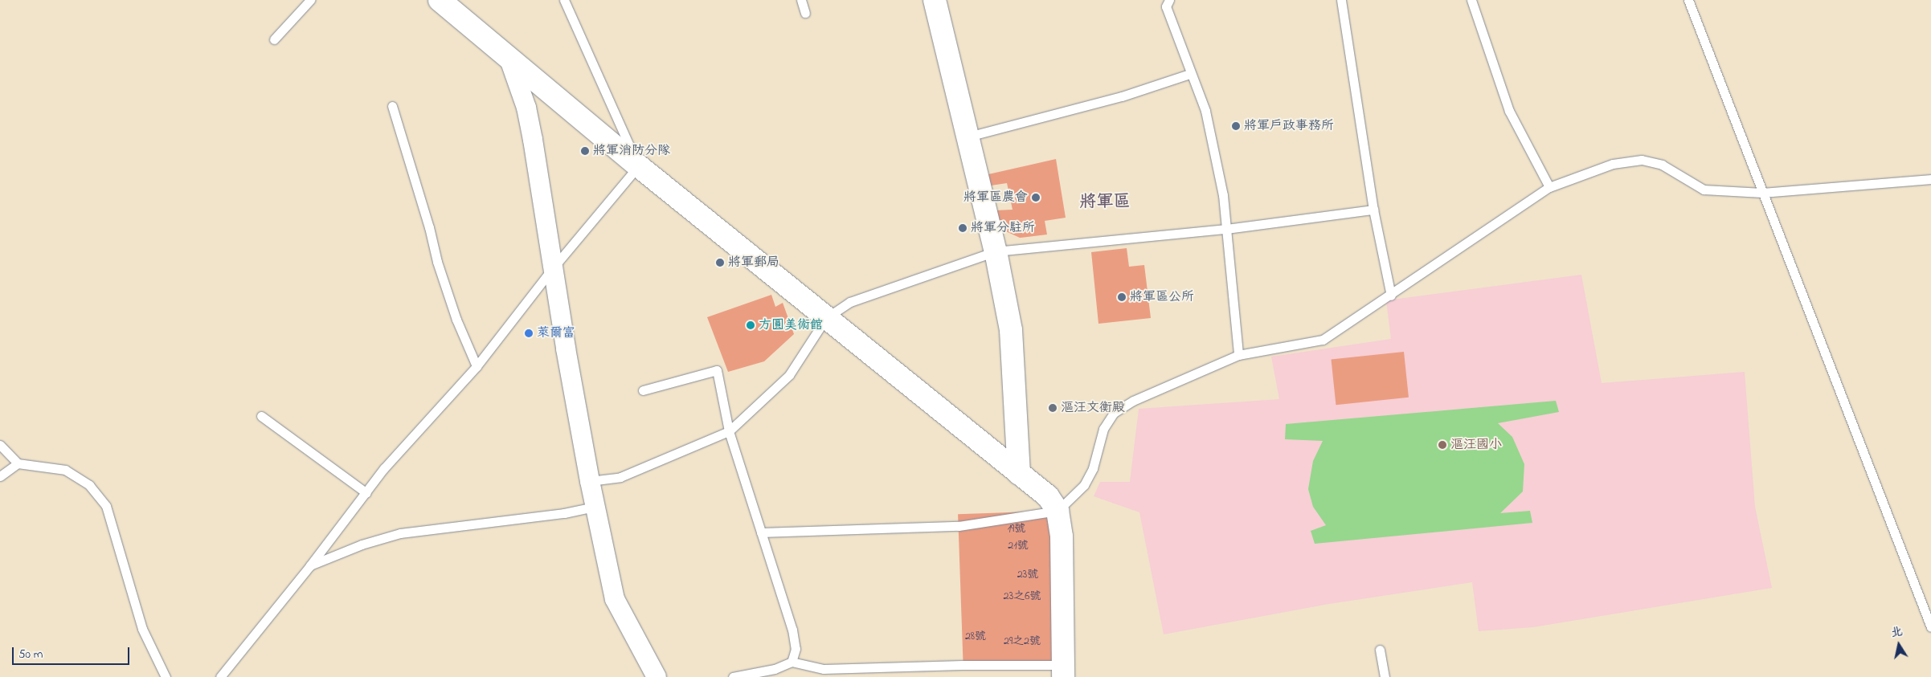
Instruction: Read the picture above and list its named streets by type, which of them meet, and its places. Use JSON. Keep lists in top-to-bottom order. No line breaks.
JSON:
{"districts":["將軍區"],"places":["將軍戶政事務所","將軍消防分隊","將軍區農會","將軍分駐所","將軍郵局","將軍區公所","方圓美術館","萊爾富","漚汪文衡殿","漚汪國小"],"house_numbers":["19號","21號","23號","23之6號","28號","29之2號"],"scale_bar":"50 m","north":"top"}
